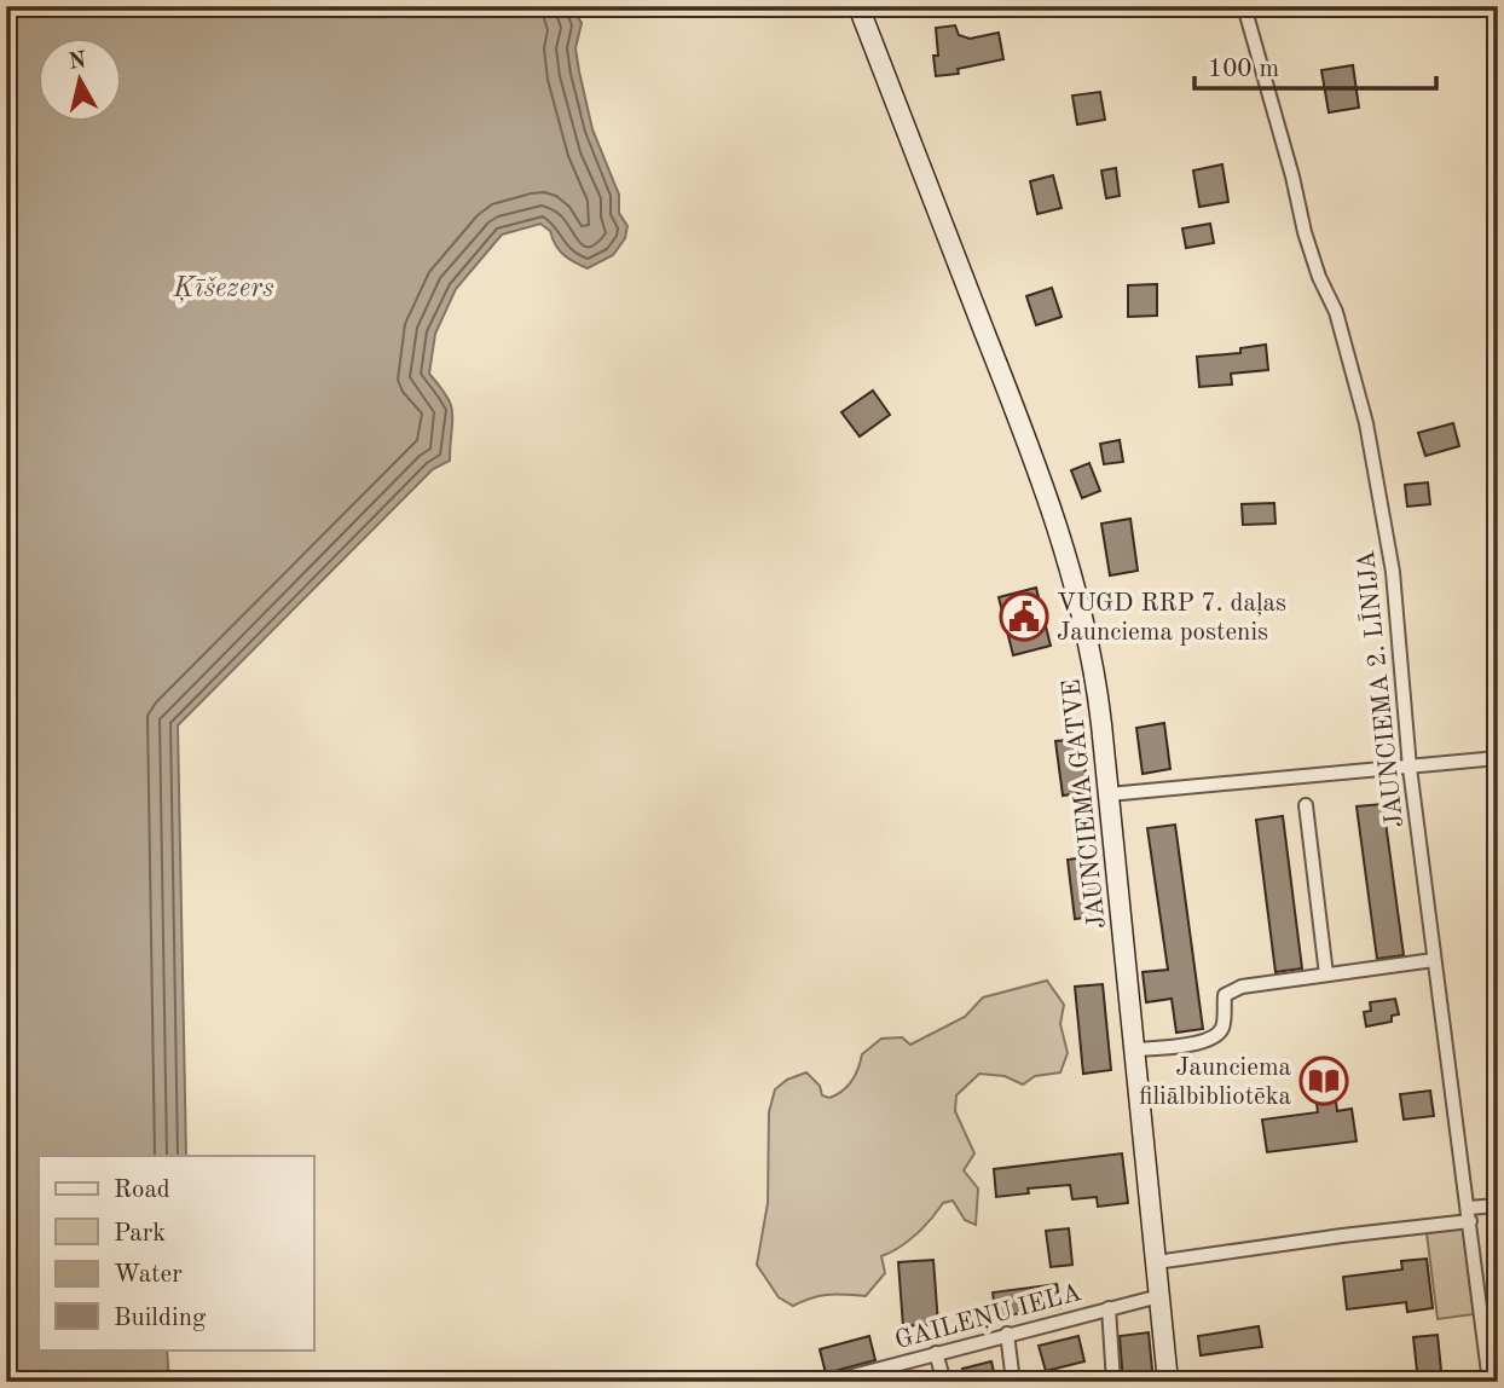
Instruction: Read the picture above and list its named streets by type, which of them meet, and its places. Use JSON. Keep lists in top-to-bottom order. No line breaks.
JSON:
{"streets":{"main road":["JAUNCIEMA GATVE"],"street":["JAUNCIEMA 2. LĪNIJA","GAILEŅU IELA"]},"crossings":[["JAUNCIEMA GATVE","GAILEŅU IELA"]],"water":["Ķīšezers"],"places":{"public building":["VUGD RRP 7. daļas Jaunciema postenis"],"library":["Jaunciema filiālbibliotēka"]},"legend":["Road","Park","Water","Building"],"scale_bar":"100 m","north":"top"}
